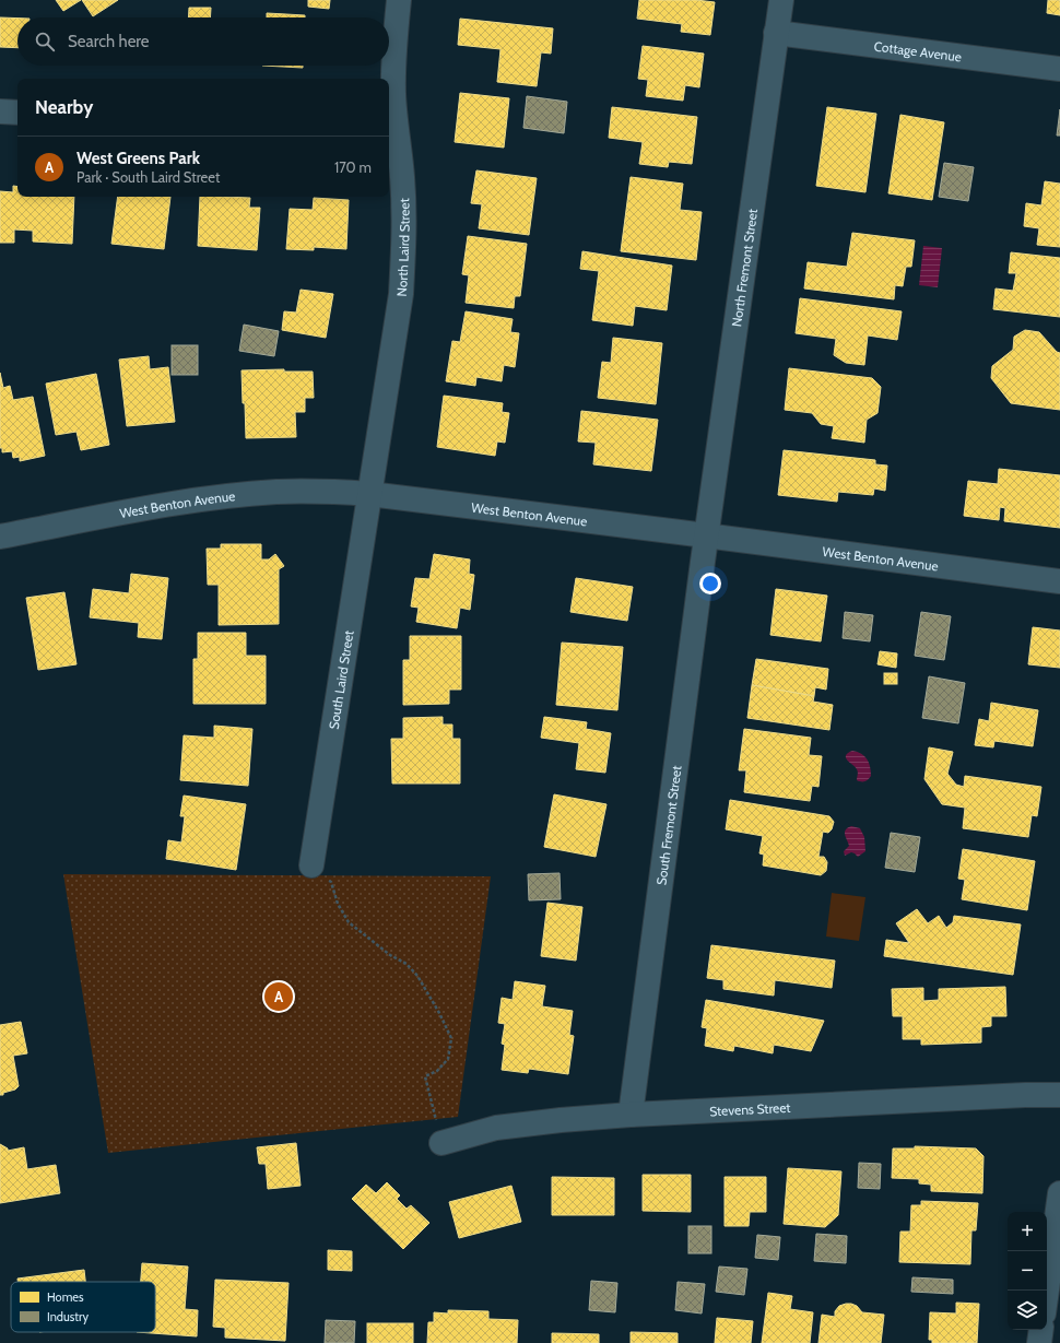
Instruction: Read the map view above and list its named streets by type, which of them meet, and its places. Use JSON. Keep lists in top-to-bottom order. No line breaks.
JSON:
{"streets":{"street":["Cottage Avenue","North Laird Street","North Fremont Street","West Benton Avenue","South Laird Street","South Fremont Street","Stevens Street"]},"crossings":[["Cottage Avenue","North Fremont Street"],["North Laird Street","West Benton Avenue"],["North Laird Street","South Laird Street"],["North Fremont Street","West Benton Avenue"],["North Fremont Street","South Fremont Street"],["West Benton Avenue","South Laird Street"],["West Benton Avenue","South Fremont Street"],["South Fremont Street","Stevens Street"]],"legend":["Homes","Industry"],"page":{"search":"Search here","heading":"Nearby","list":[{"mark":"A","name":"West Greens Park","note":"Park · South Laird Street","value":"170 m"}],"pins":"A","map_buttons":["+","−"]}}
